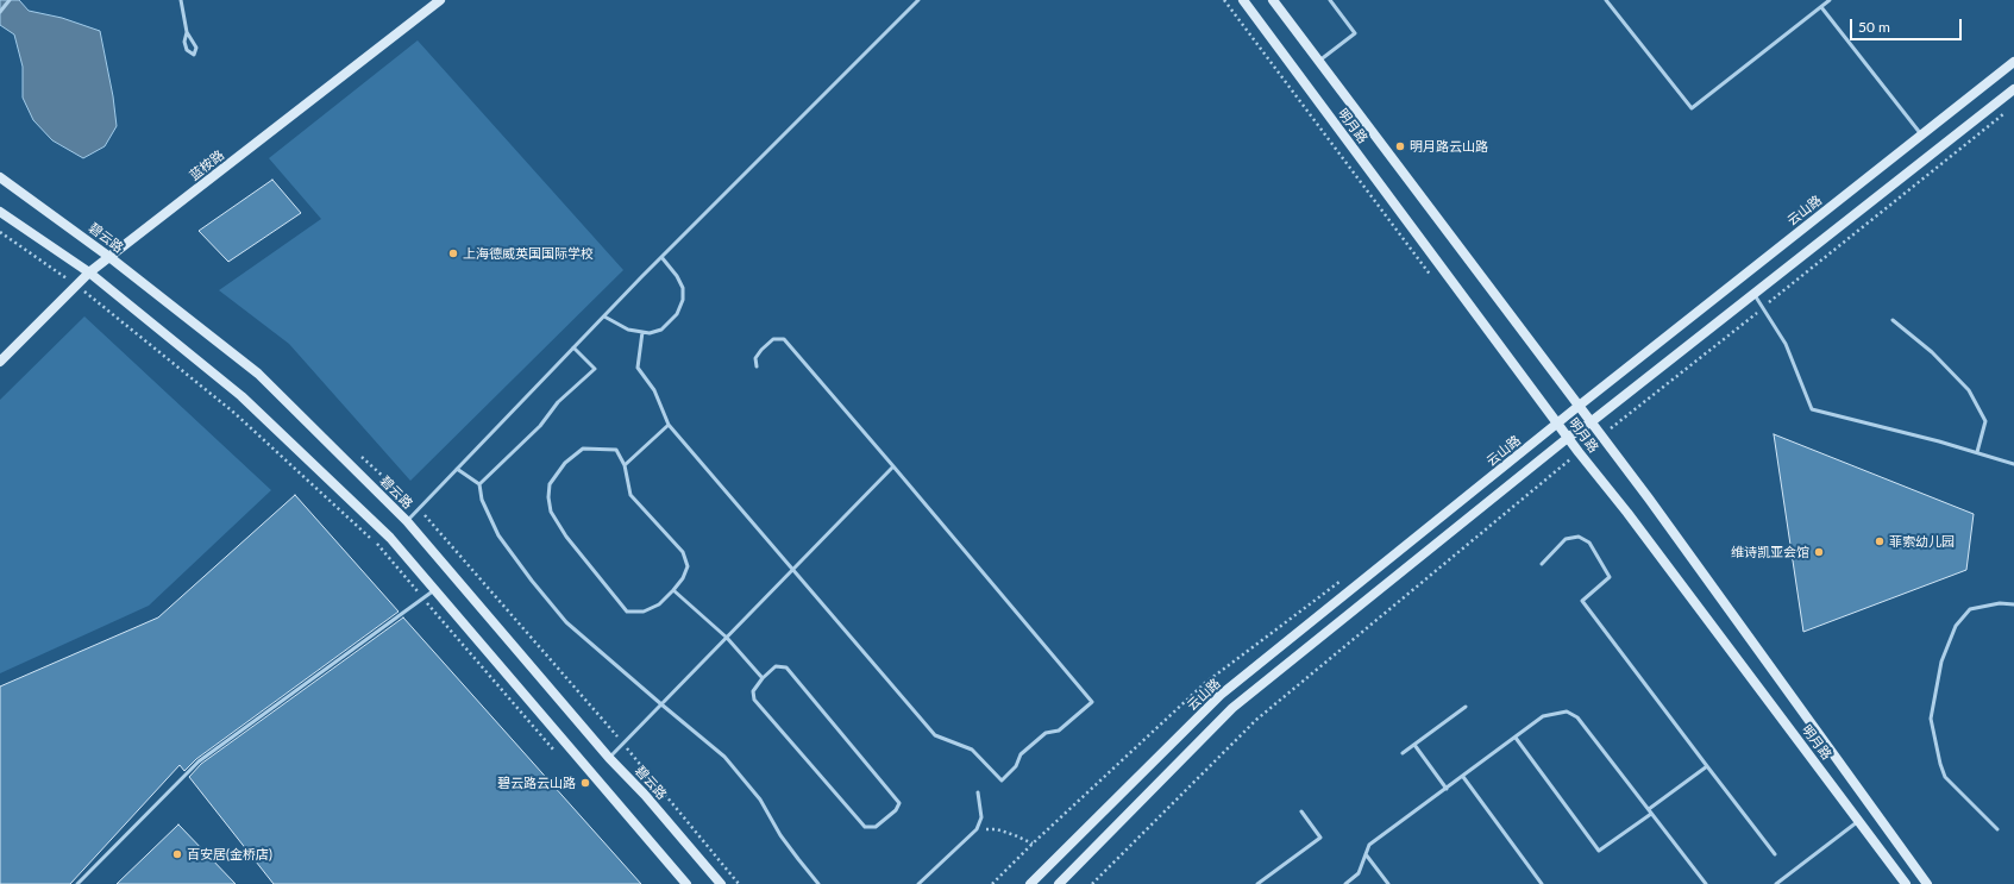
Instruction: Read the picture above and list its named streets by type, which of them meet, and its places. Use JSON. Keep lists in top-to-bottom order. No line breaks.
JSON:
{"streets":{"street":["明月路","蓝桉路","云山路","碧云路"]},"crossings":[["明月路","云山路"],["蓝桉路","碧云路"]],"places":["明月路云山路","上海德威英国国际学校","菲索幼儿园","维诗凯亚会馆","碧云路云山路","百安居(金桥店)"],"scale_bar":"50 m"}
